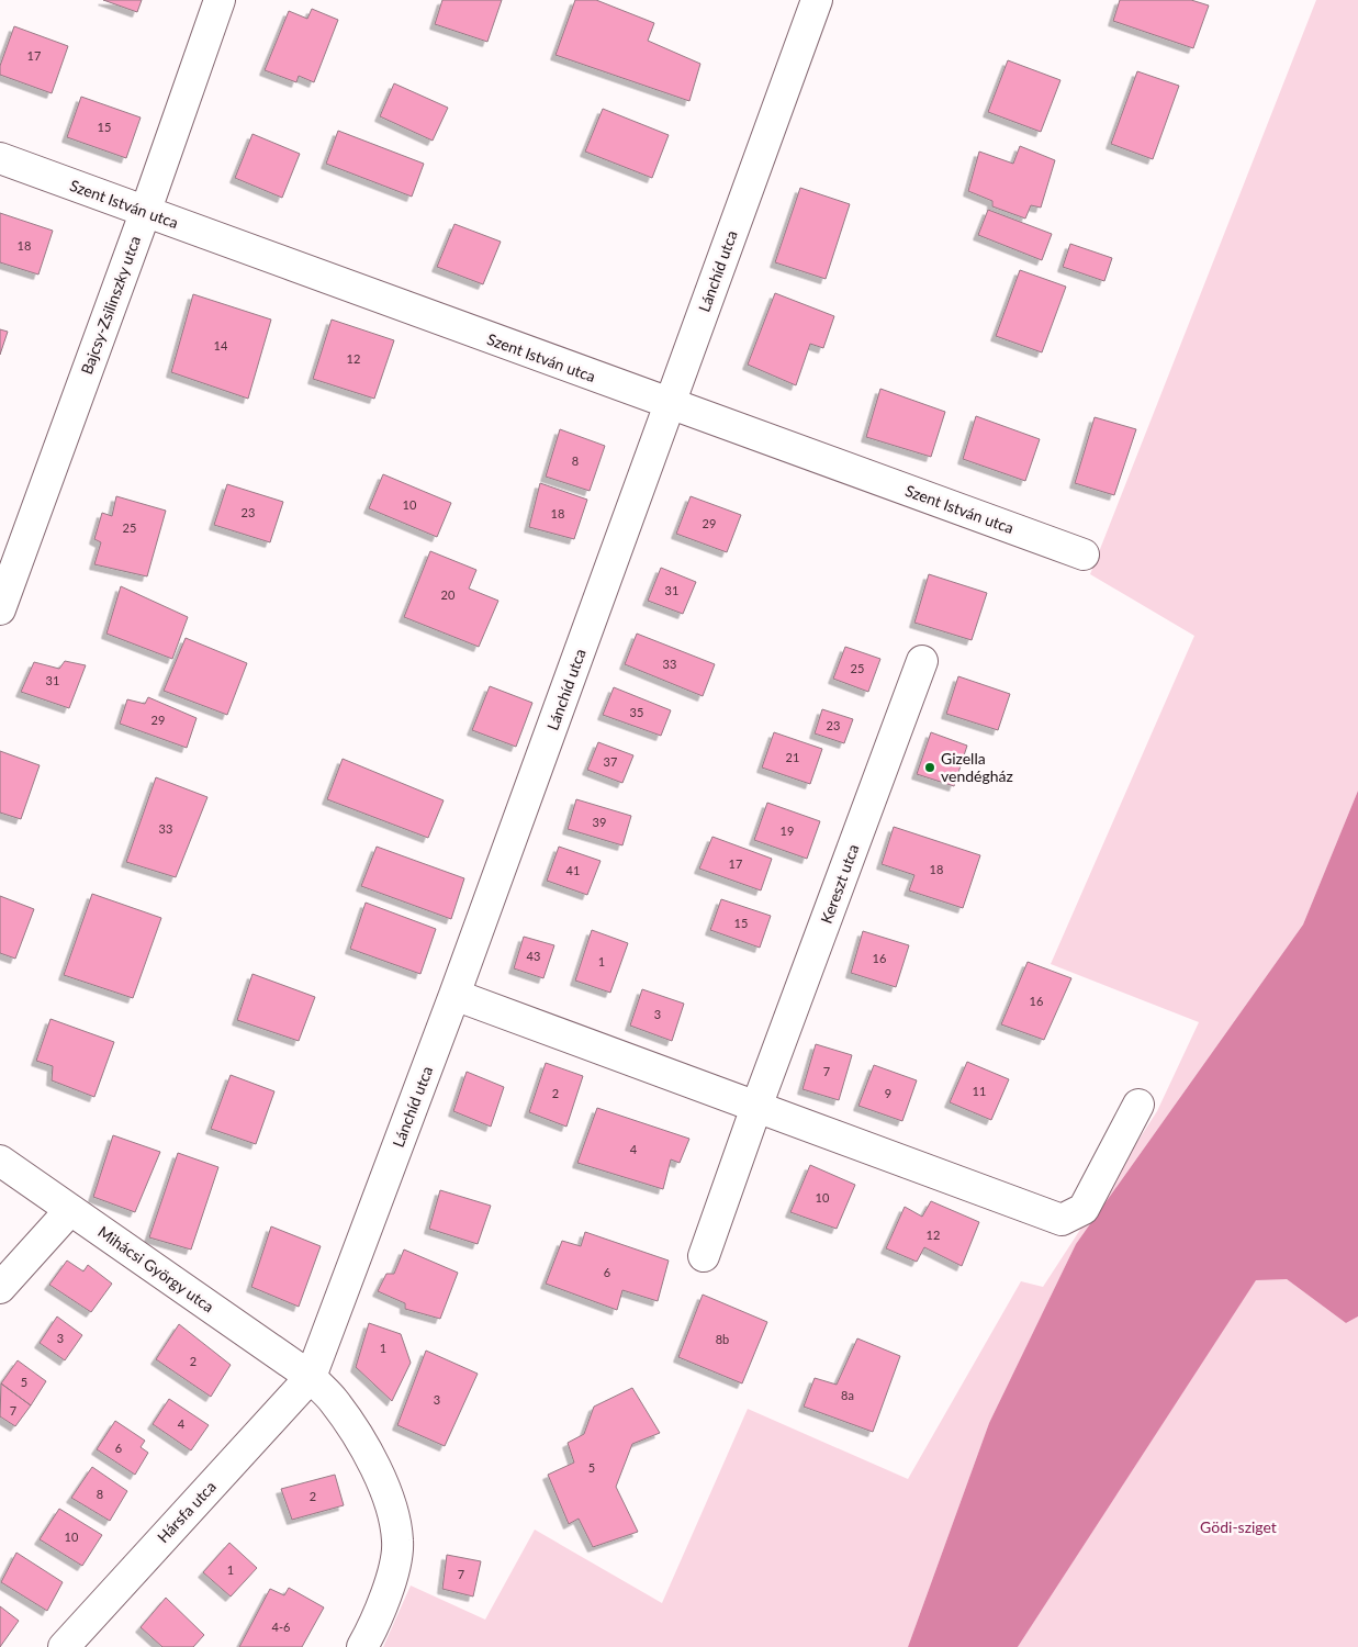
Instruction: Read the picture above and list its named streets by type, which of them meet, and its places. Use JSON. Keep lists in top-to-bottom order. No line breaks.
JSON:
{"streets":{"street":["Szent István utca","Lánchíd utca","Bajcsy-Zsilinszky utca","Kereszt utca","Mihácsi György utca","Hársfa utca"]},"crossings":[["Szent István utca","Lánchíd utca"],["Szent István utca","Bajcsy-Zsilinszky utca"],["Lánchíd utca","Mihácsi György utca"],["Lánchíd utca","Hársfa utca"],["Mihácsi György utca","Hársfa utca"]],"parks":["Gödi-sziget"],"places":["Gizella vendégház"],"house_numbers":["17","15","18","14","12","8","10","23","18","29","25","31","20","33","25","31","35","29","23","21","37","39","33","19","17","18","41","15","43","16","1","16","3","7","11","2","9","4","10","12","6","3","8b","1","2","5","8a","3","7","4","6","5","8","2","10","1","7","4-6"]}
